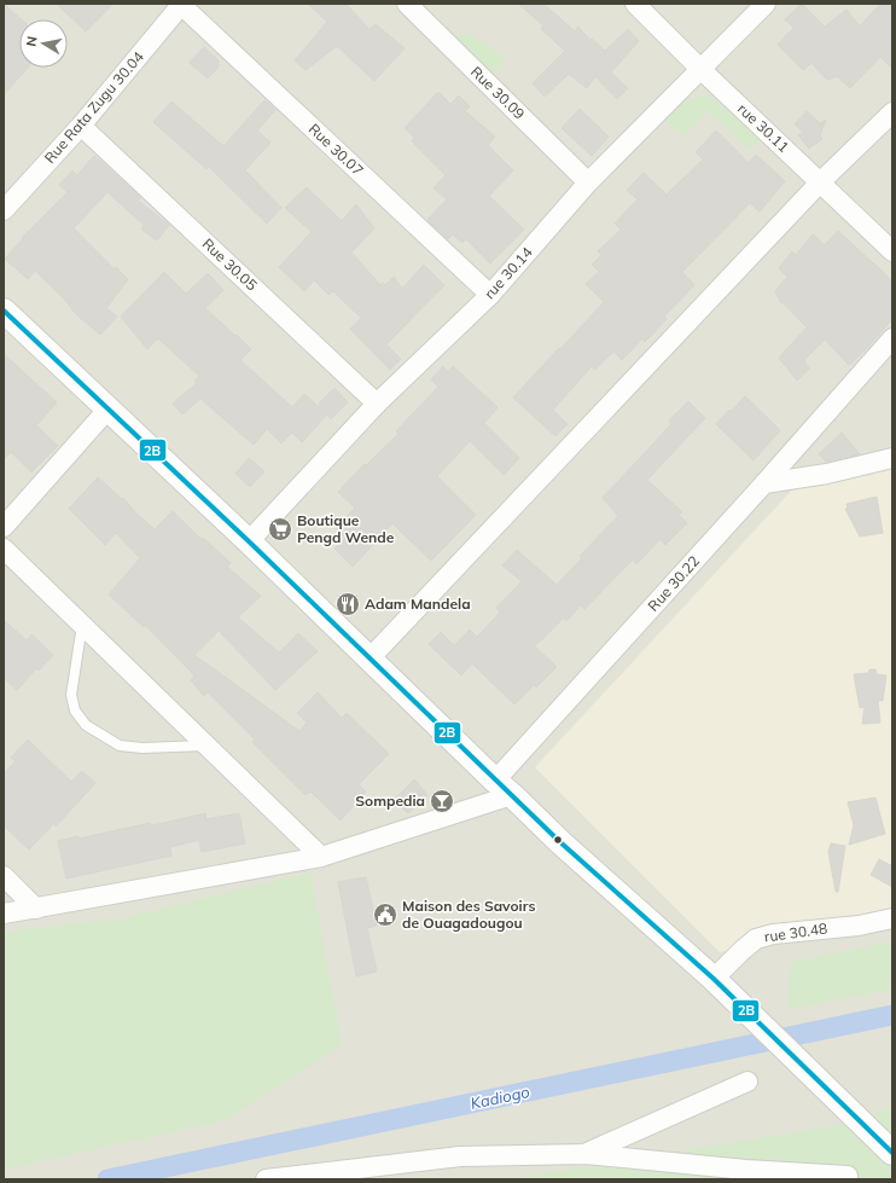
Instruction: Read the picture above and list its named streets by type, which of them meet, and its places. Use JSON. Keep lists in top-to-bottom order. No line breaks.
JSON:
{"streets":{"street":["Rue 30.09","Rue Rata Zugu 30.04","rue 30.11","Rue 30.07","Rue 30.05","rue 30.14","Rue 30.22","rue 30.48"]},"crossings":[["Rue 30.09","rue 30.14"],["Rue Rata Zugu 30.04","Rue 30.07"],["Rue Rata Zugu 30.04","Rue 30.05"],["rue 30.11","rue 30.14"],["Rue 30.07","rue 30.14"],["Rue 30.05","rue 30.14"]],"water":["Kadiogo"],"places":{"supermarket":["Boutique Pengd Wende"],"restaurant":["Adam Mandela"],"bar":["Sompedia"],"public building":["Maison des Savoirs de Ouagadougou"]},"lines":["transit line 2B"],"north":"left"}
